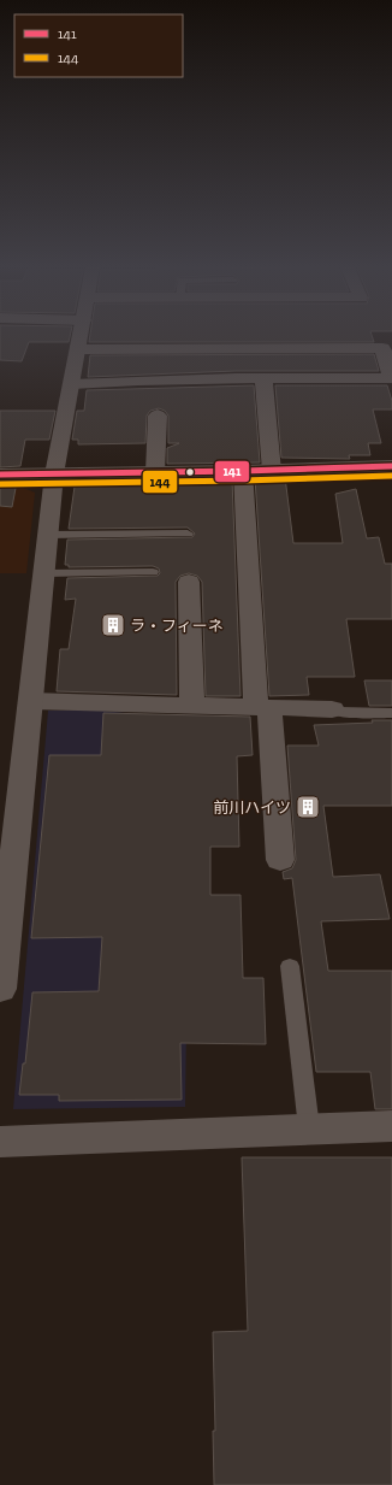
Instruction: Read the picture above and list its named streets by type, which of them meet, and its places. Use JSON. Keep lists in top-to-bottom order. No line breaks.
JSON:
{"places":{"building":["ラ・フィーネ","前川ハイツ"]},"lines":["transit line 141","transit line 144"],"legend":["141","144"]}
